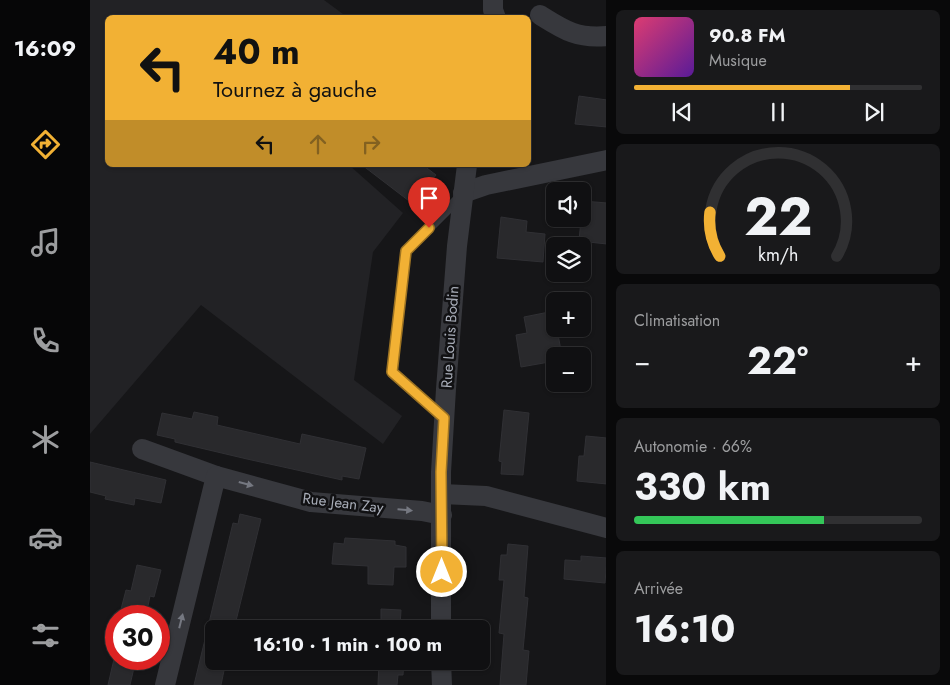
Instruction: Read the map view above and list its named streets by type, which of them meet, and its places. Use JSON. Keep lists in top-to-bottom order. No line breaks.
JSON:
{"streets":{"street":["Rue Louis Bodin","Rue Jean Zay"]},"crossings":[["Rue Louis Bodin","Rue Jean Zay"]],"one_way":["Rue Jean Zay"],"page":{"tabs":"16:09","turn":["40 m","Tournez à gauche"],"song":["90.8 FM","Musique"],"map_buttons":["+","−"],"tile":["Climatisation",["Autonomie · 66%","330 km"],["Arrivée","16:10"]],"heat":["−","22°","+"],"limit":"30","trip":"16:10 · 1 min · 100 m","gauge":["22","km/h"]}}
